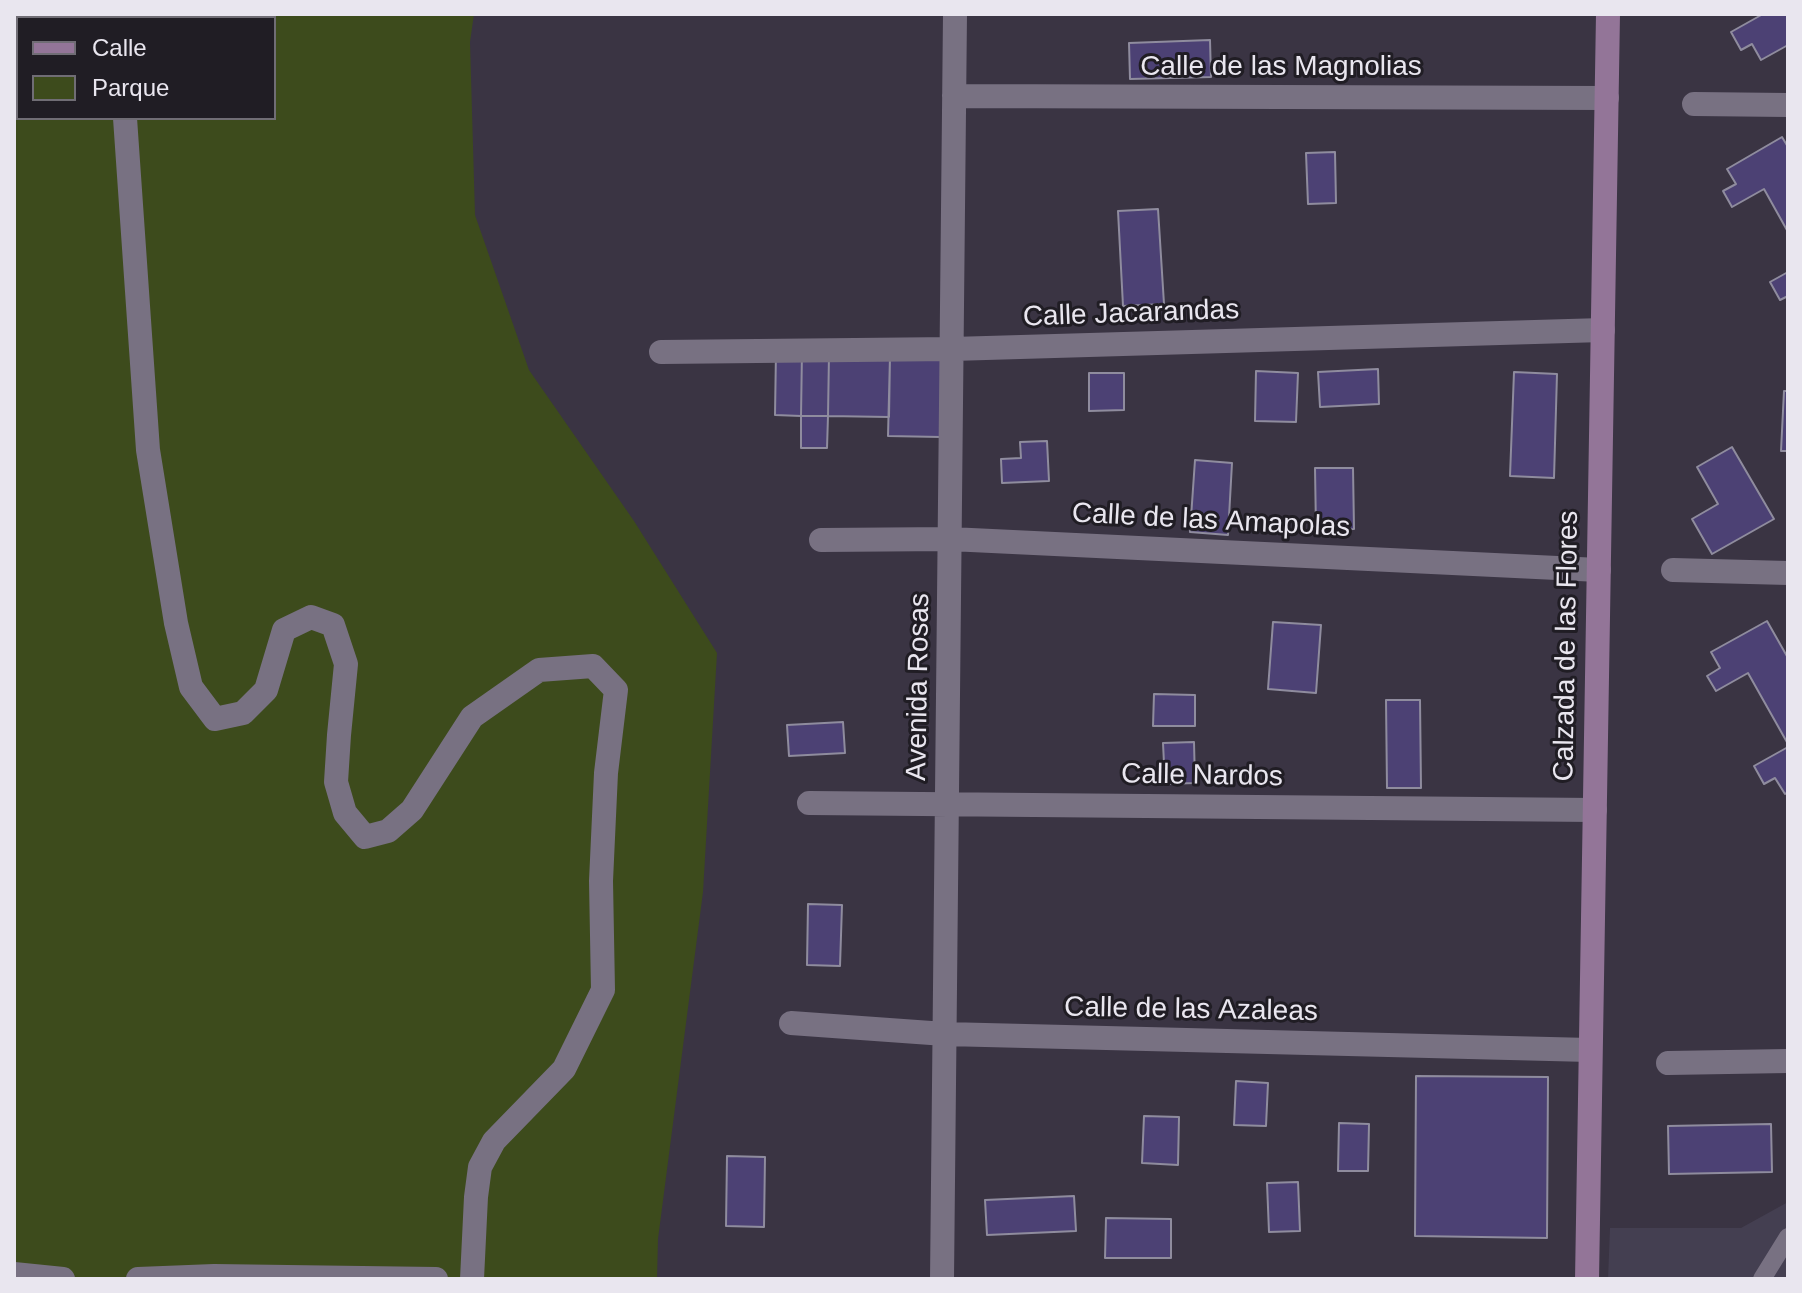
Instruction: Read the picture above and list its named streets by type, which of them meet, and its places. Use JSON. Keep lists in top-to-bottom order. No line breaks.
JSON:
{"streets":{"main road":["Calzada de las Flores"],"street":["Calle de las Magnolias","Calle Jacarandas","Calle de las Amapolas","Avenida Rosas","Calle Nardos","Calle de las Azaleas"]},"crossings":[["Calle de las Magnolias","Calzada de las Flores"],["Calle de las Magnolias","Avenida Rosas"],["Calle Jacarandas","Calzada de las Flores"],["Calle Jacarandas","Avenida Rosas"],["Calle de las Amapolas","Calzada de las Flores"],["Calle de las Amapolas","Avenida Rosas"],["Calzada de las Flores","Calle Nardos"],["Calzada de las Flores","Calle de las Azaleas"],["Avenida Rosas","Calle Nardos"],["Avenida Rosas","Calle de las Azaleas"]],"legend":["Calle","Parque"]}
